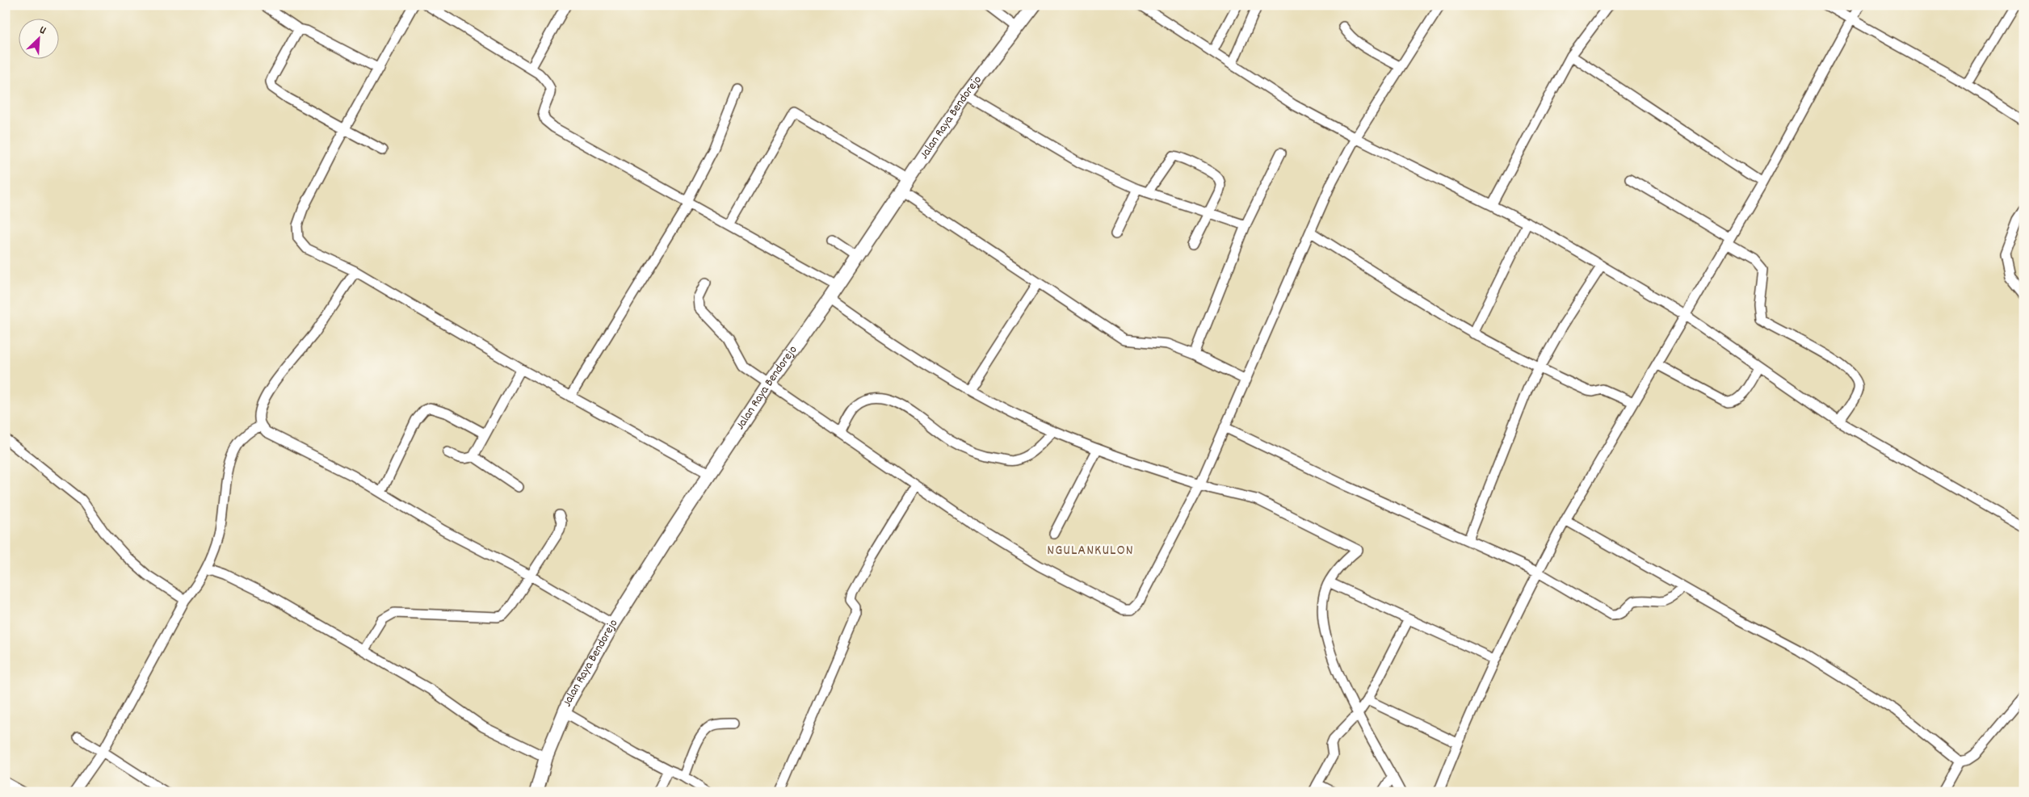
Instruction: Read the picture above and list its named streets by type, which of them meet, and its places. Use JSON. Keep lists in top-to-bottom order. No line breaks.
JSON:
{"streets":{"main road":["Jalan Raya Bendorejo"]},"districts":["NGULANKULON"],"north":"top right"}
